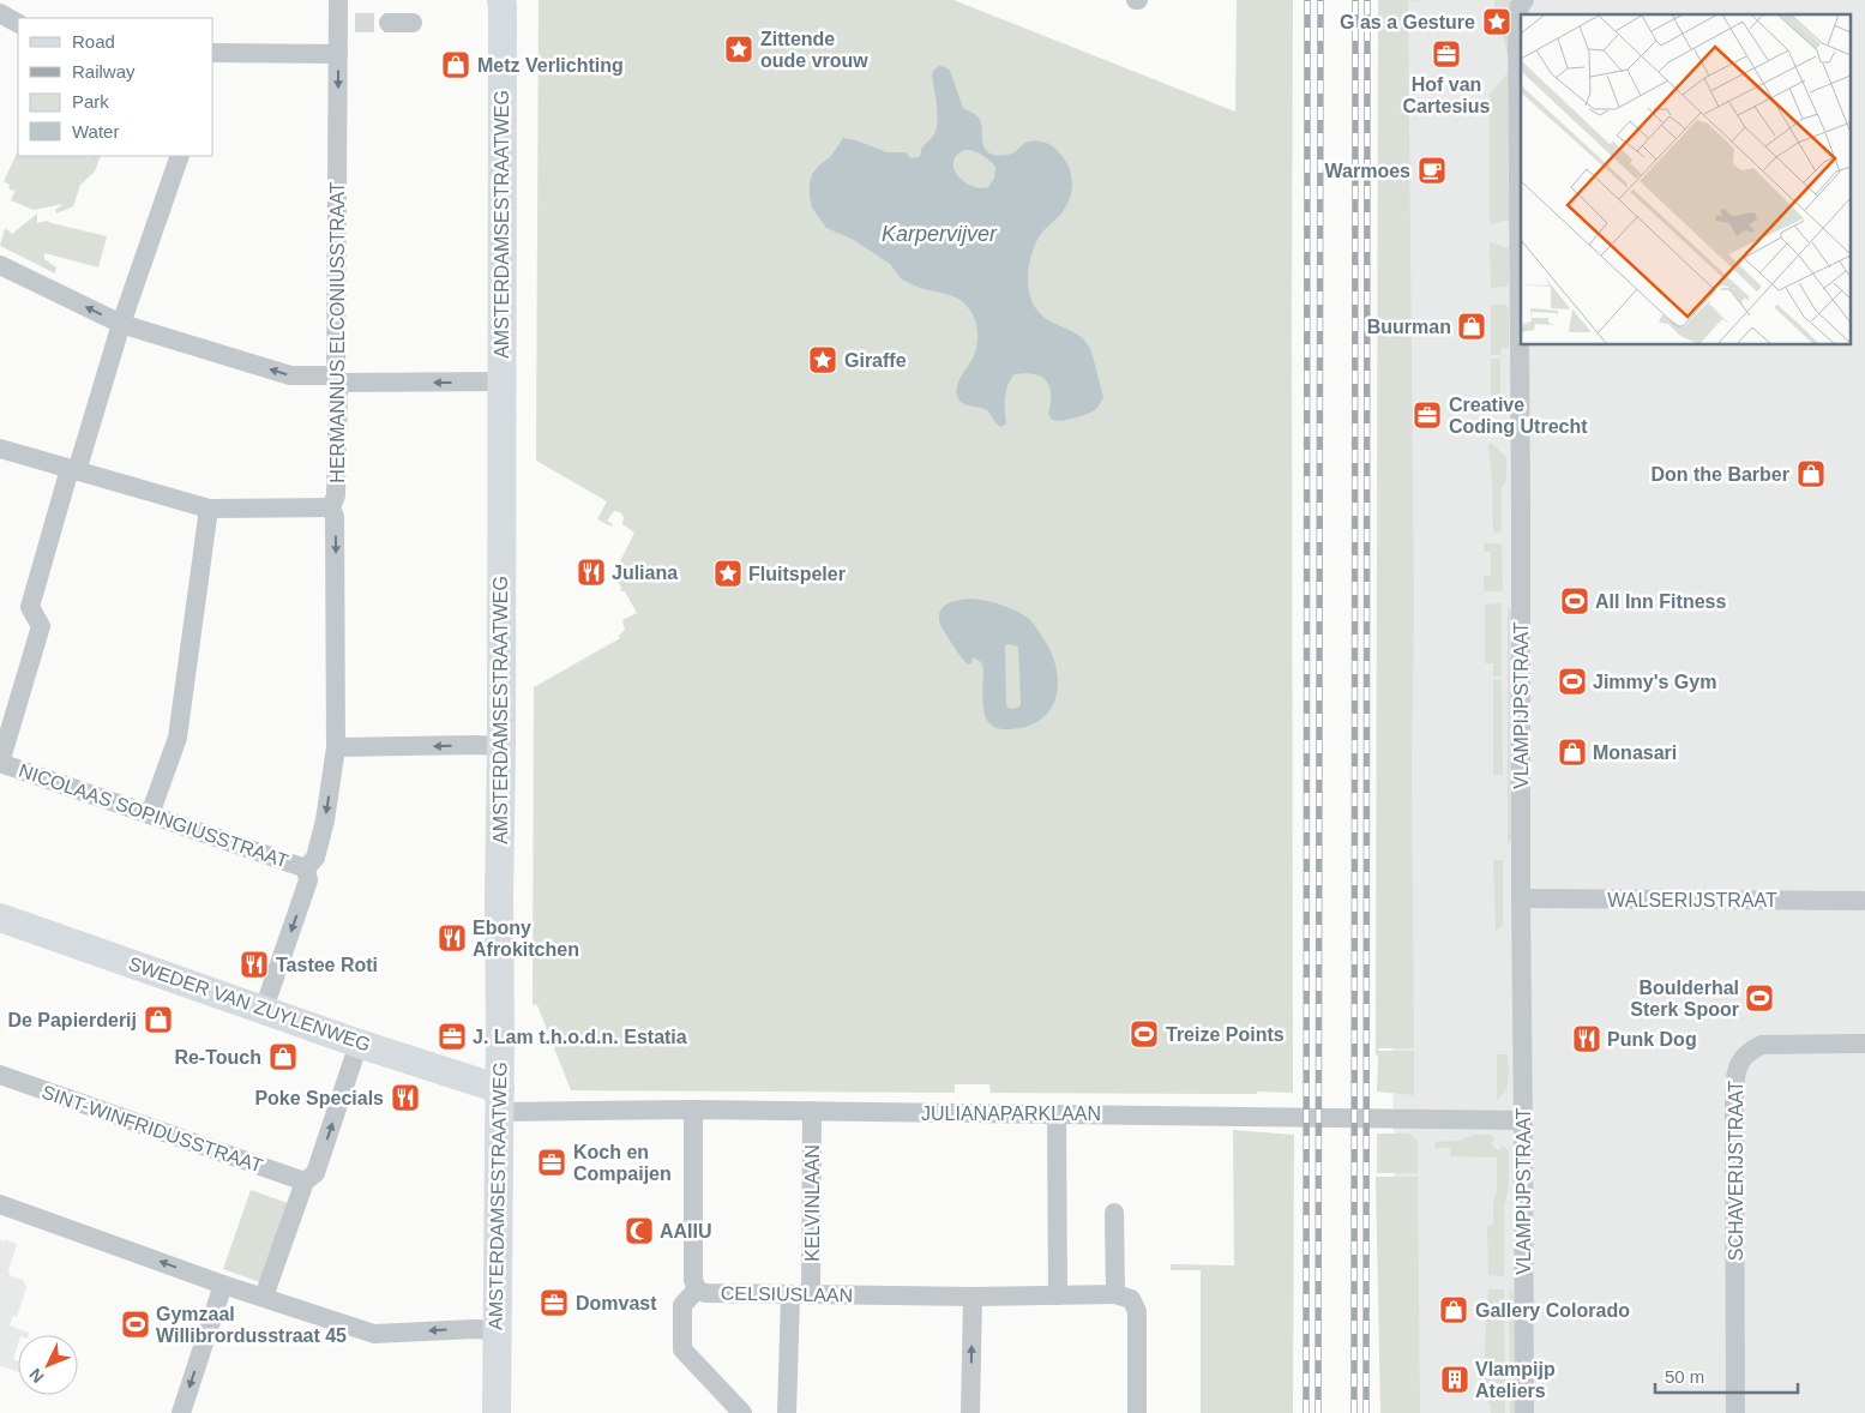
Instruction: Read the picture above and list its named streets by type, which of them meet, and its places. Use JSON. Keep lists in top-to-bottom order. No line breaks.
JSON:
{"streets":{"main road":["AMSTERDAMSESTRAATWEG","SWEDER VAN ZUYLENWEG"],"street":["HERMANNUS ELCONIUSSTRAAT","VLAMPIJPSTRAAT","NICOLAAS SOPINGIUSSTRAAT","WALSERIJSTRAAT","JULIANAPARKLAAN","SINT-WINFRIDUSSTRAAT","SCHAVERIJSTRAAT","KELVINLAAN","CELSIUSLAAN"]},"crossings":[["AMSTERDAMSESTRAATWEG","SWEDER VAN ZUYLENWEG"],["AMSTERDAMSESTRAATWEG","JULIANAPARKLAAN"],["HERMANNUS ELCONIUSSTRAAT","NICOLAAS SOPINGIUSSTRAAT"],["HERMANNUS ELCONIUSSTRAAT","SWEDER VAN ZUYLENWEG"],["VLAMPIJPSTRAAT","WALSERIJSTRAAT"],["VLAMPIJPSTRAAT","JULIANAPARKLAAN"],["SWEDER VAN ZUYLENWEG","JULIANAPARKLAAN"],["JULIANAPARKLAAN","KELVINLAAN"],["JULIANAPARKLAAN","CELSIUSLAAN"],["KELVINLAAN","CELSIUSLAAN"]],"water":["Karpervijver"],"places":{"place":["G as a Gesture","Zittende oude vrouw","Giraffe","Fluitspeler"],"office":["Hof van Cartesius","Creative Coding Utrecht","J. Lam t.h.o.d.n. Estatia","Koch en Compaijen","Domvast"],"shop":["Metz Verlichting","Buurman","Don the Barber","Monasari","De Papierderij","Re-Touch","Gallery Colorado"],"cafe":["Warmoes"],"restaurant":["Juliana","Ebony Afrokitchen","Tastee Roti","Punk Dog","Poke Specials"],"sports":["All Inn Fitness","Jimmy's Gym","Boulderhal Sterk Spoor","Treize Points","Gymzaal Willibrordusstraat 45"],"mosque":["AAIIU"],"building":["Vlampijp Ateliers"]},"legend":["Road","Railway","Park","Water"],"scale_bar":"50 m","north":"bottom left"}
